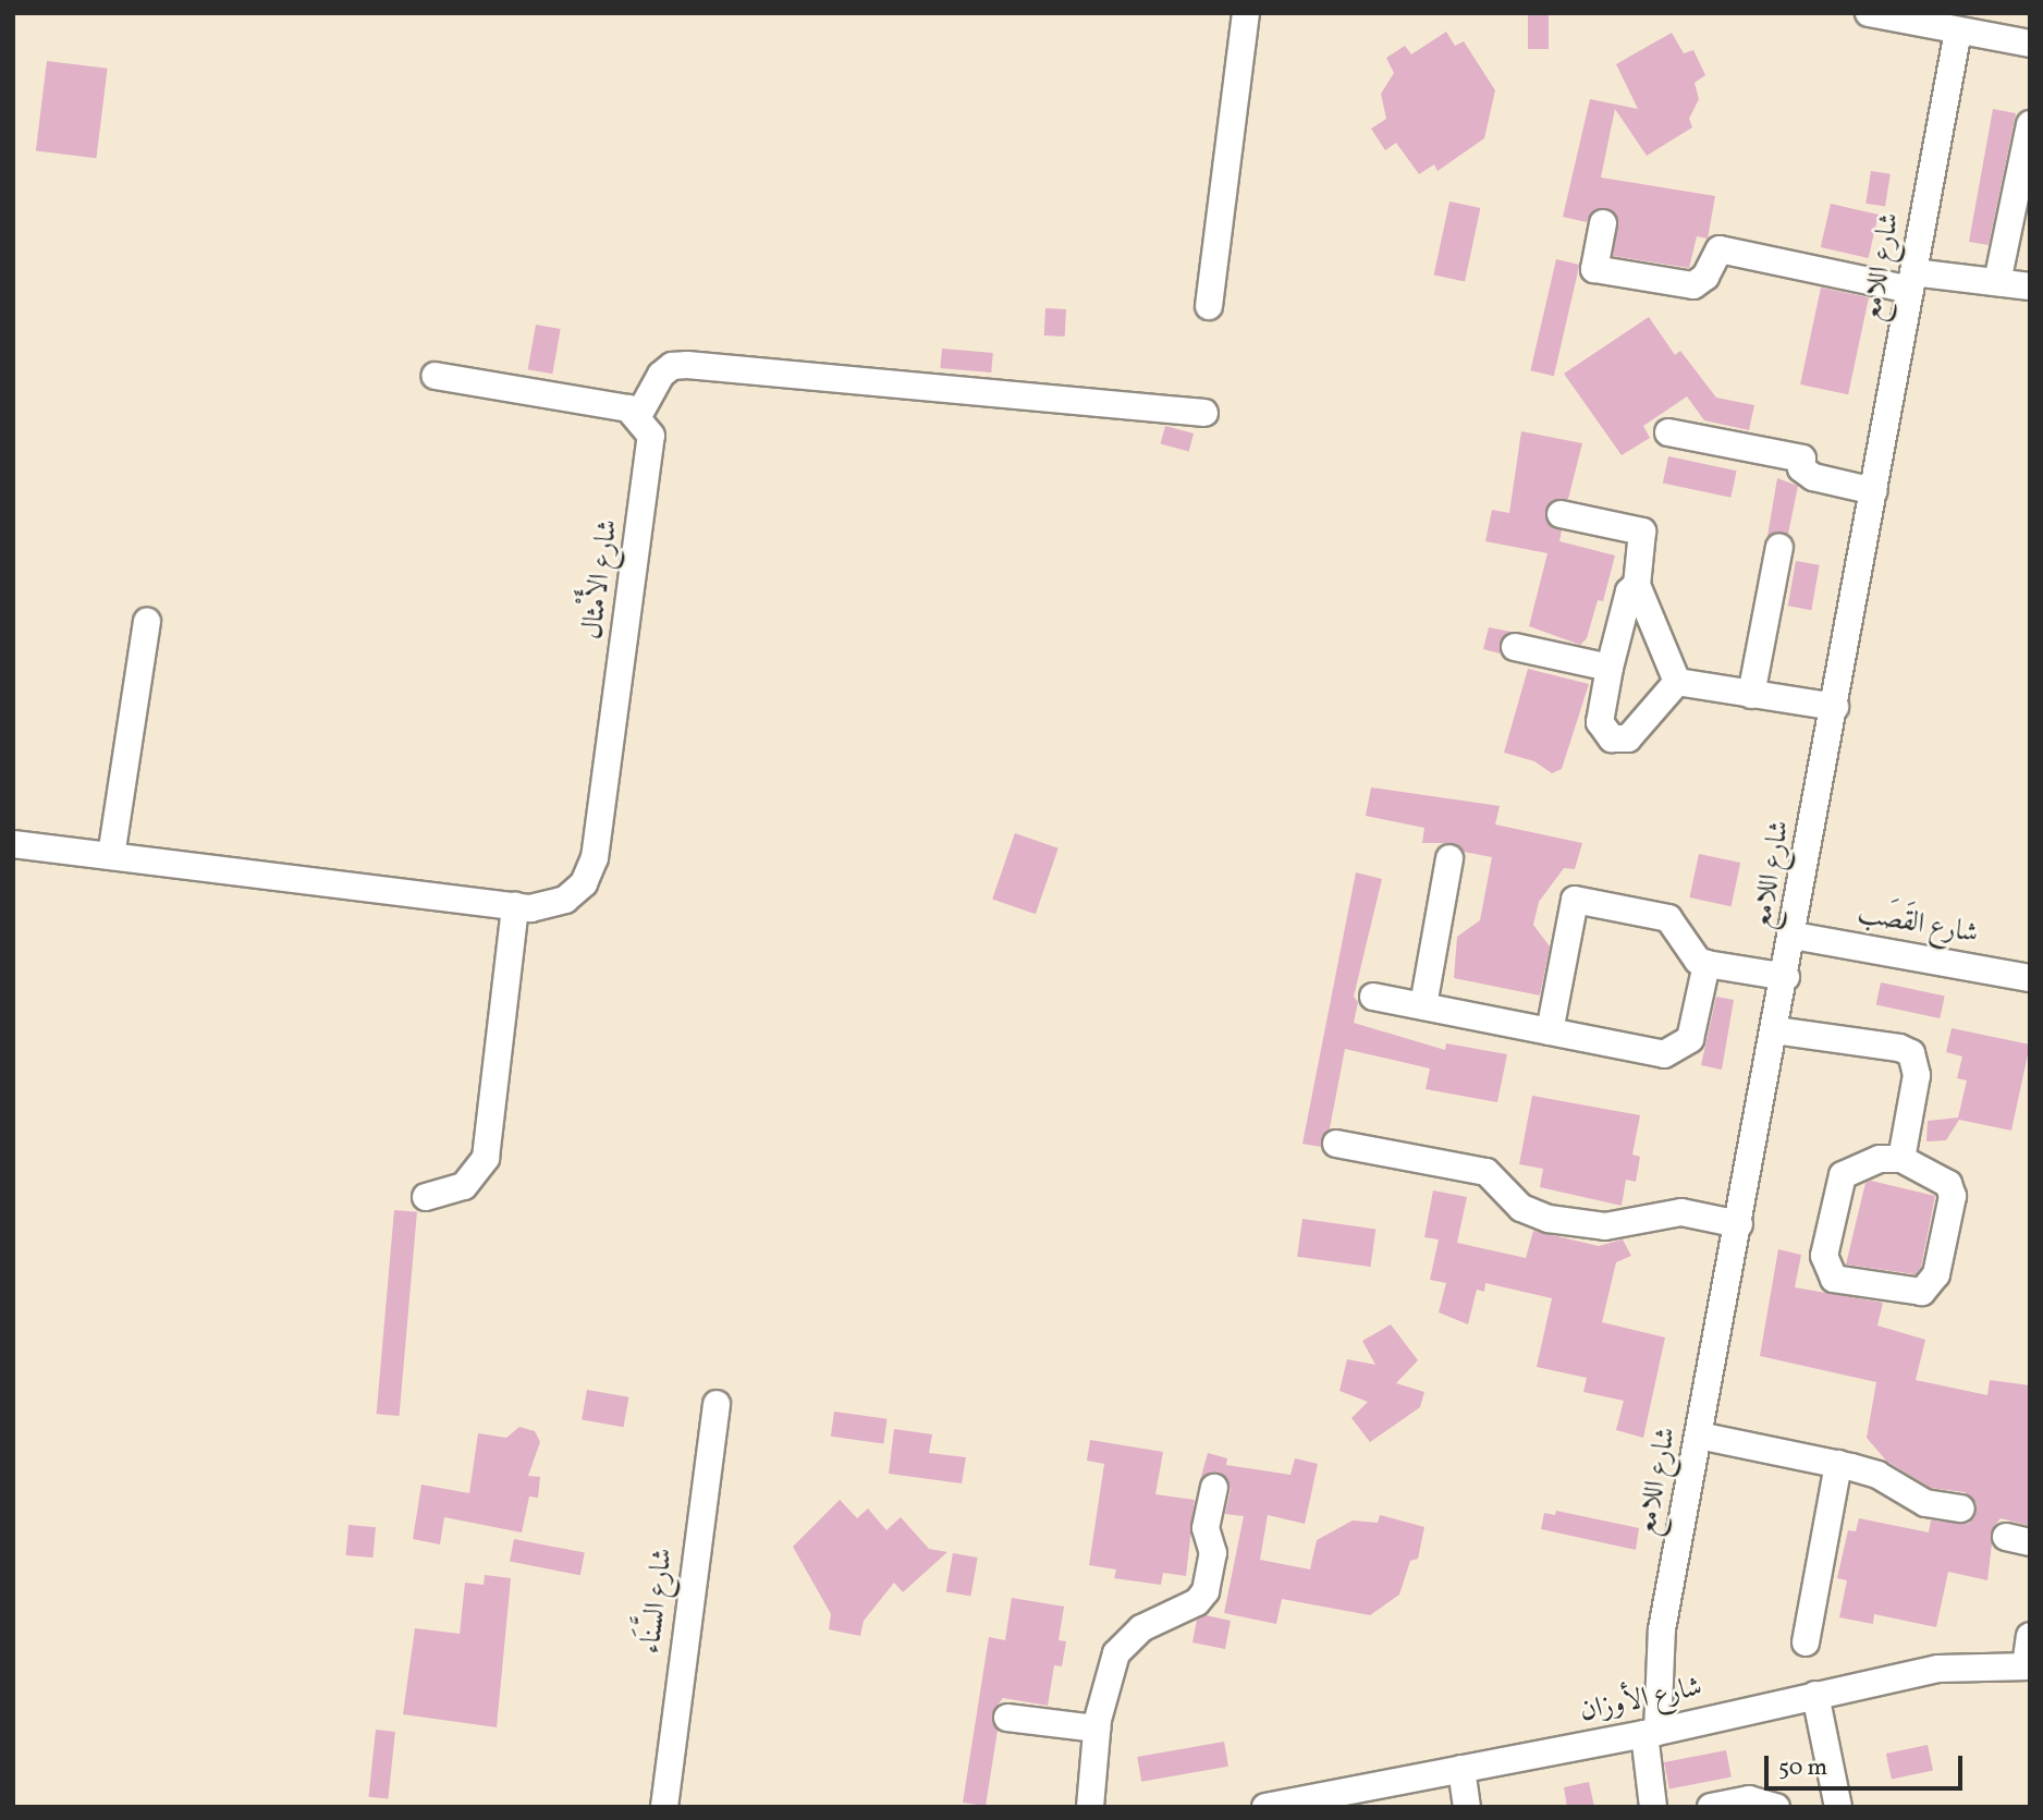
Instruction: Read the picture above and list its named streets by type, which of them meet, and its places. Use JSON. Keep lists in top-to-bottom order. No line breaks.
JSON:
{"streets":{"street":["شارع اللامع","شارع الأَمْثال","شارع القَصَب","شارع السَّنَاء","شارع الأوزان"]},"crossings":[["شارع اللامع","شارع القَصَب"],["شارع اللامع","شارع الأوزان"]],"scale_bar":"50 m"}
